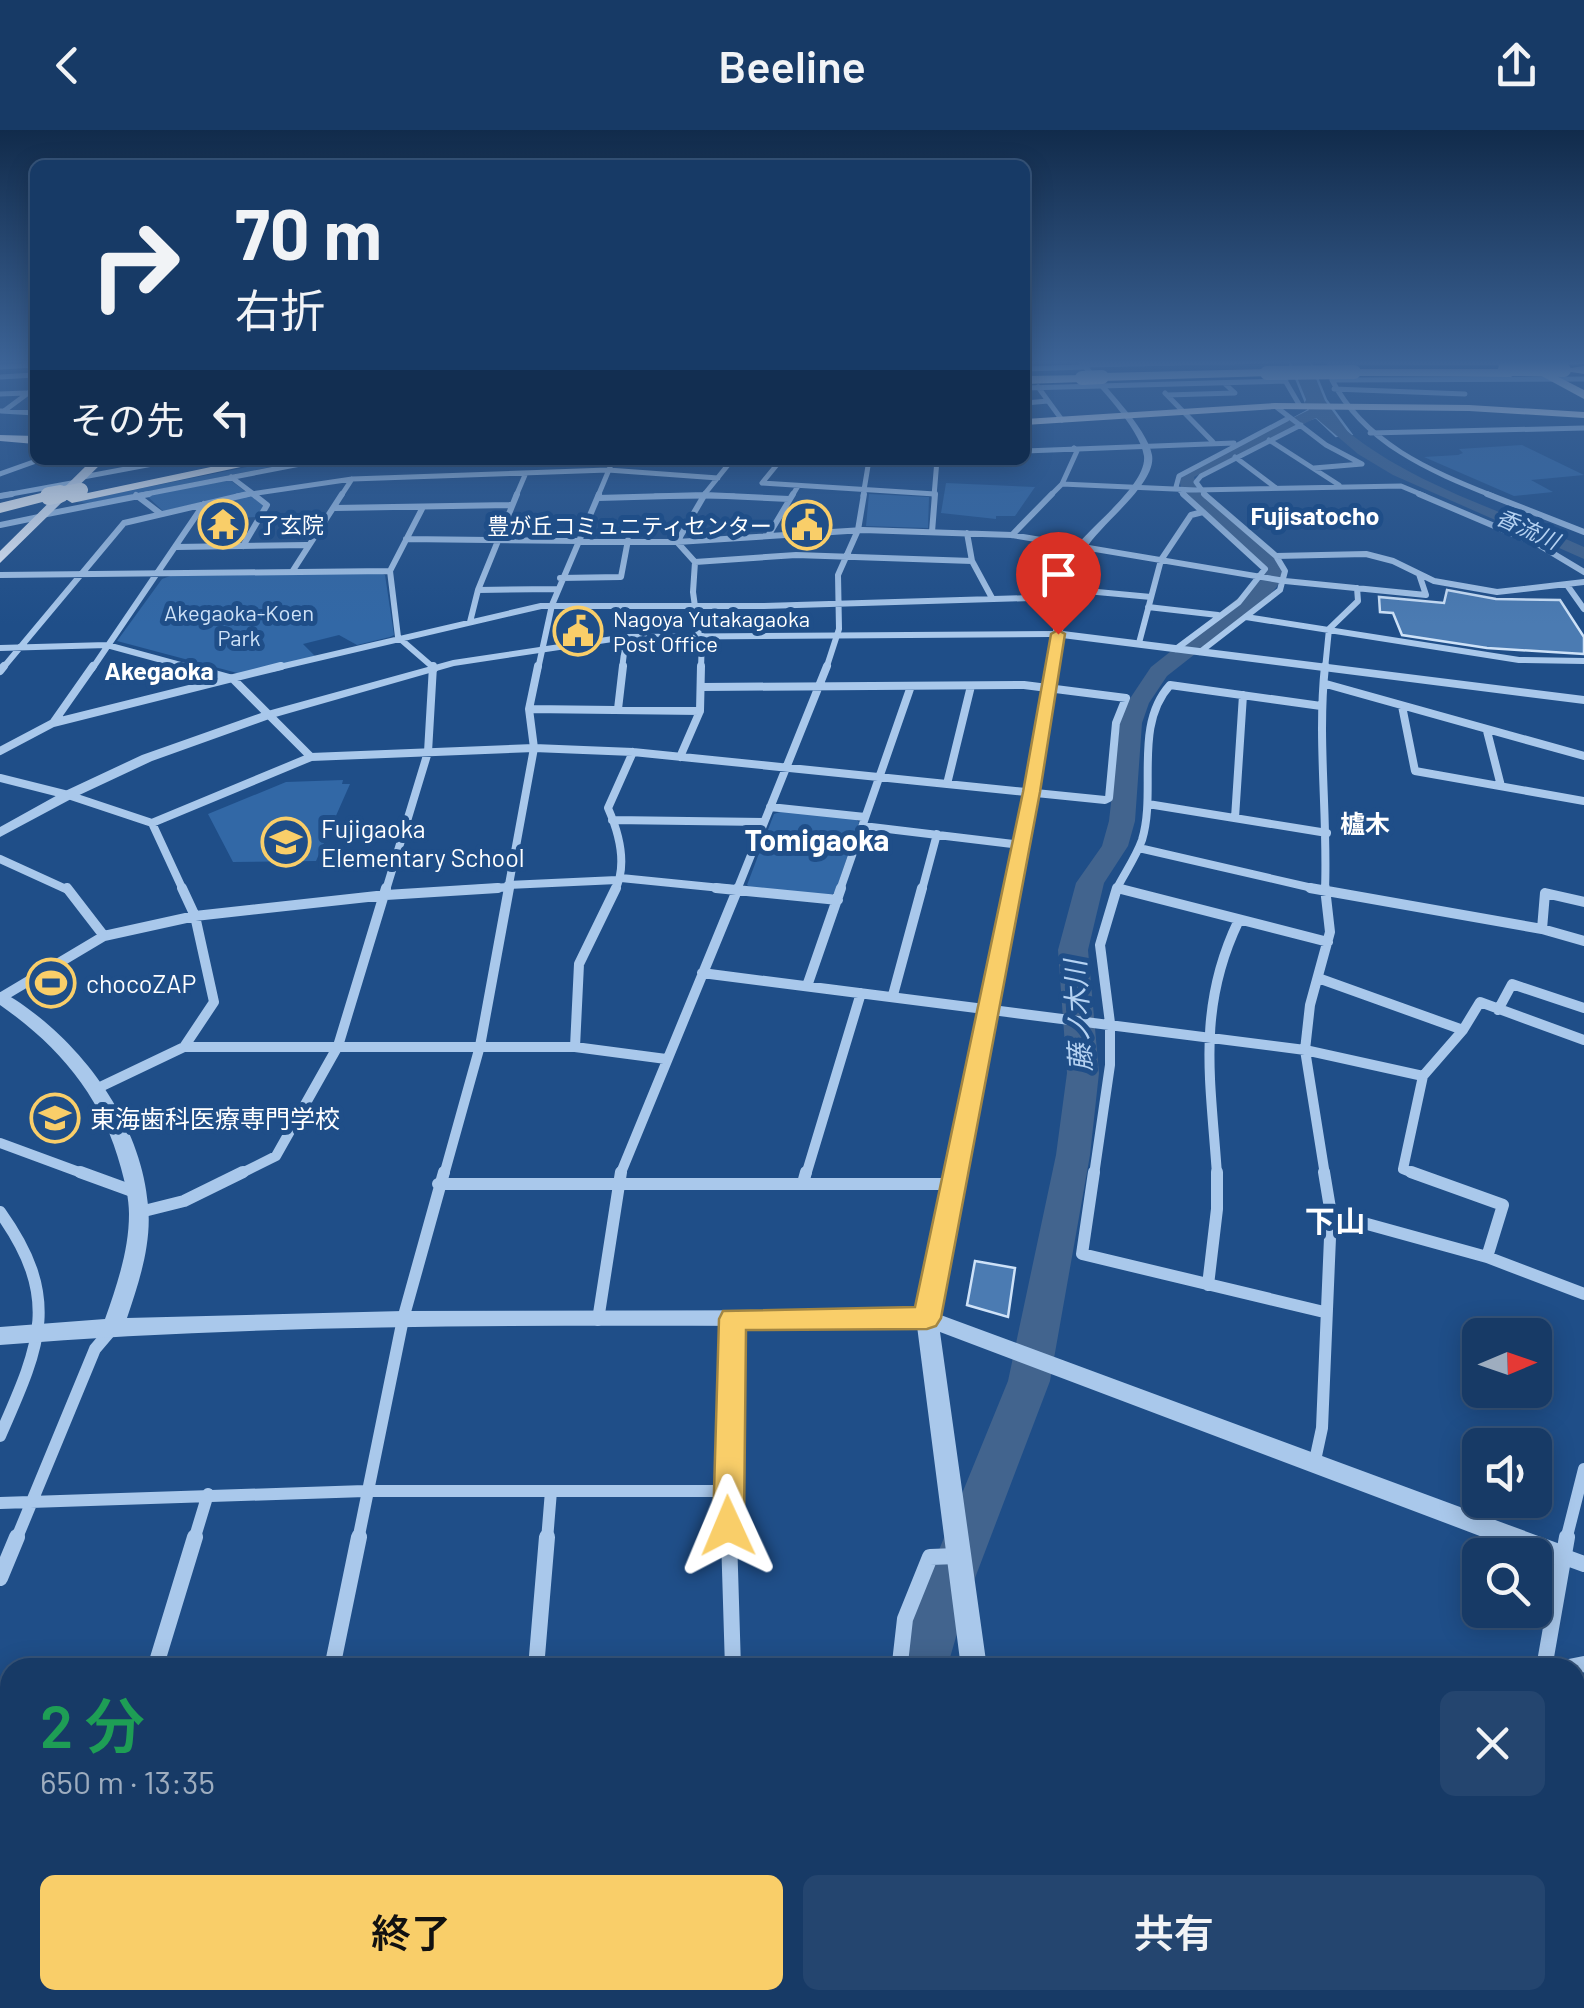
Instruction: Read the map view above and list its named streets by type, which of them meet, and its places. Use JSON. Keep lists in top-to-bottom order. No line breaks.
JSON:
{"districts":["Fujisatocho","Akegaoka","櫨木","Tomigaoka","下山"],"water":["香流川","藤ノ木川"],"parks":["Akegaoka-Koen Park"],"places":{"temple":["了玄院"],"public building":["豊が丘コミュニティセンター","Nagoya Yutakagaoka Post Office"],"school or university":["Fujigaoka Elementary School","東海歯科医療専門学校"],"sports":["chocoZAP"]},"north":"right","page":{"header":"Beeline","turn":["70 m","右折"],"then":"その先","heading":["2 分","650 m · 13:35"],"buttons":["終了","共有"]}}
